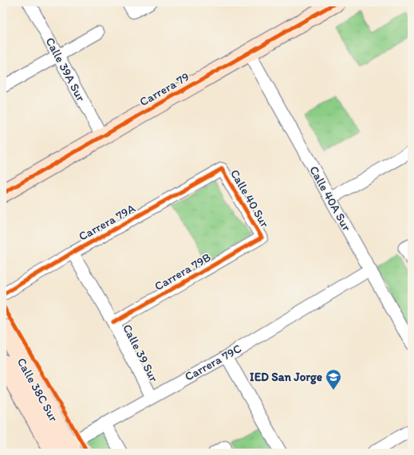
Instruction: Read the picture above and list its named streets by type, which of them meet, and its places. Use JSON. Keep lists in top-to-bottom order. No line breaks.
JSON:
{"streets":{"street":["Calle 39A Sur","Carrera 79","Calle 40 Sur","Calle 40A Sur","Carrera 79A","Carrera 79B","Calle 39 Sur","Carrera 79C","Calle 38C Sur"]},"crossings":[["Calle 39A Sur","Carrera 79"],["Carrera 79","Calle 40A Sur"],["Calle 40 Sur","Carrera 79A"],["Calle 40 Sur","Carrera 79B"],["Calle 40A Sur","Carrera 79C"],["Carrera 79A","Calle 39 Sur"],["Carrera 79B","Calle 39 Sur"],["Calle 39 Sur","Carrera 79C"],["Carrera 79C","Calle 38C Sur"]],"places":{"school or university":["IED San Jorge"]}}
